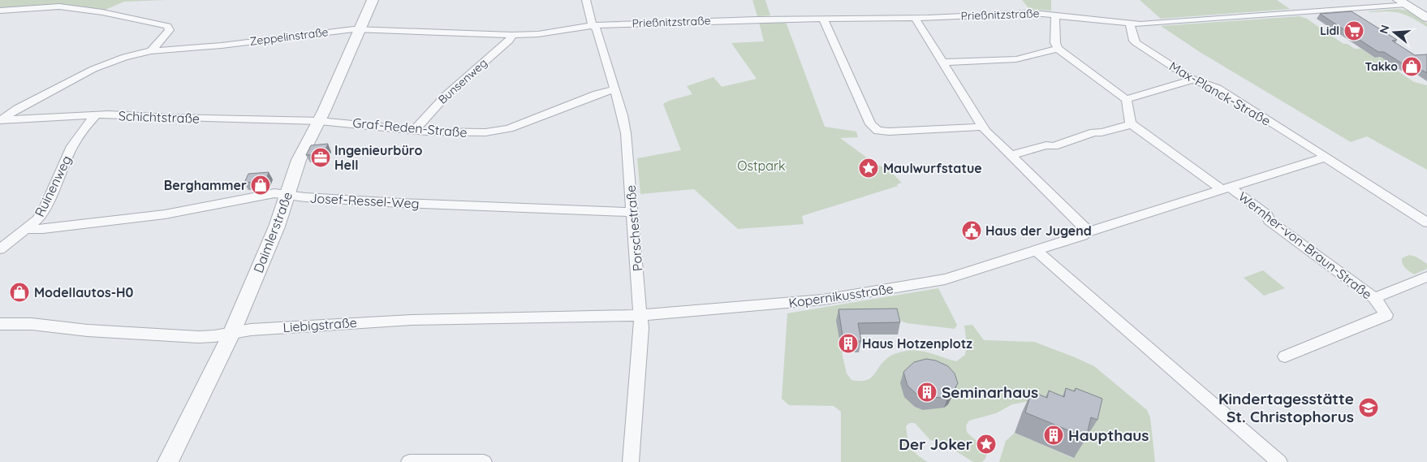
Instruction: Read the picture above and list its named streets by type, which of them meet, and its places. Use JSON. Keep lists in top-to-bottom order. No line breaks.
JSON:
{"streets":{"street":["Prießnitzstraße","Zeppelinstraße","Bunsenweg","Max-Planck-Straße","Schichtstraße","Graf-Reden-Straße","Ruinenweg","Josef-Ressel-Weg","Porschestraße","Daimlerstraße","Wernher-von-Braun-Straße","Kopernikusstraße","Liebigstraße"]},"crossings":[["Prießnitzstraße","Zeppelinstraße"],["Prießnitzstraße","Max-Planck-Straße"],["Prießnitzstraße","Porschestraße"],["Zeppelinstraße","Bunsenweg"],["Zeppelinstraße","Schichtstraße"],["Zeppelinstraße","Porschestraße"],["Zeppelinstraße","Daimlerstraße"],["Bunsenweg","Graf-Reden-Straße"],["Max-Planck-Straße","Kopernikusstraße"],["Schichtstraße","Graf-Reden-Straße"],["Schichtstraße","Ruinenweg"],["Schichtstraße","Daimlerstraße"],["Graf-Reden-Straße","Porschestraße"],["Graf-Reden-Straße","Daimlerstraße"],["Ruinenweg","Josef-Ressel-Weg"],["Josef-Ressel-Weg","Porschestraße"],["Josef-Ressel-Weg","Daimlerstraße"],["Porschestraße","Kopernikusstraße"],["Porschestraße","Liebigstraße"],["Daimlerstraße","Liebigstraße"],["Wernher-von-Braun-Straße","Kopernikusstraße"],["Kopernikusstraße","Liebigstraße"]],"parks":["Ostpark"],"places":{"supermarket":["Lidl"],"shop":["Takko","Berghammer","Modellautos-H0"],"office":["Ingenieurbüro Hell"],"place":["Maulwurfstatue","Der Joker"],"public building":["Haus der Jugend"],"building":["Haus Hotzenplotz","Seminarhaus","Haupthaus"],"school or university":["Kindertagesstätte St. Christophorus"]},"north":"left"}
